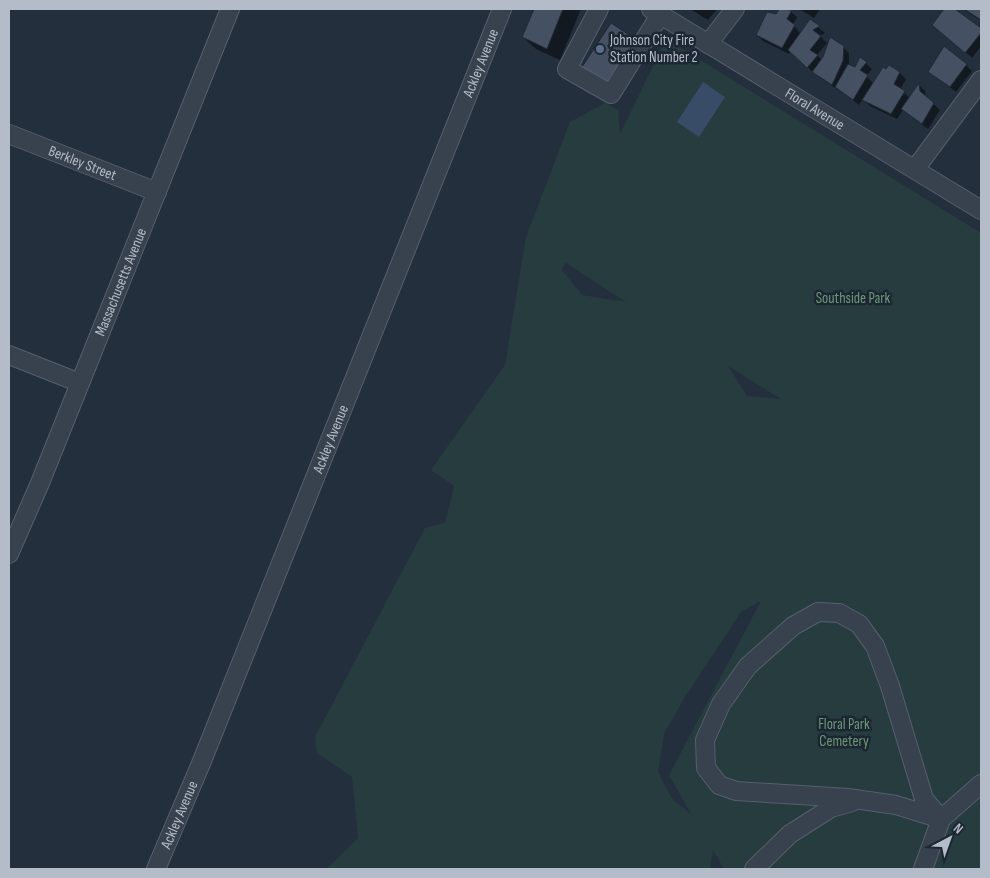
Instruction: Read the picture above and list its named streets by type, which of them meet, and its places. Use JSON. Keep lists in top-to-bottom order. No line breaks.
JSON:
{"streets":{"street":["Ackley Avenue","Floral Avenue","Berkley Street","Massachusetts Avenue"]},"crossings":[["Berkley Street","Massachusetts Avenue"]],"parks":["Southside Park","Floral Park Cemetery"],"places":["Johnson City Fire Station Number 2"],"north":"top right"}
